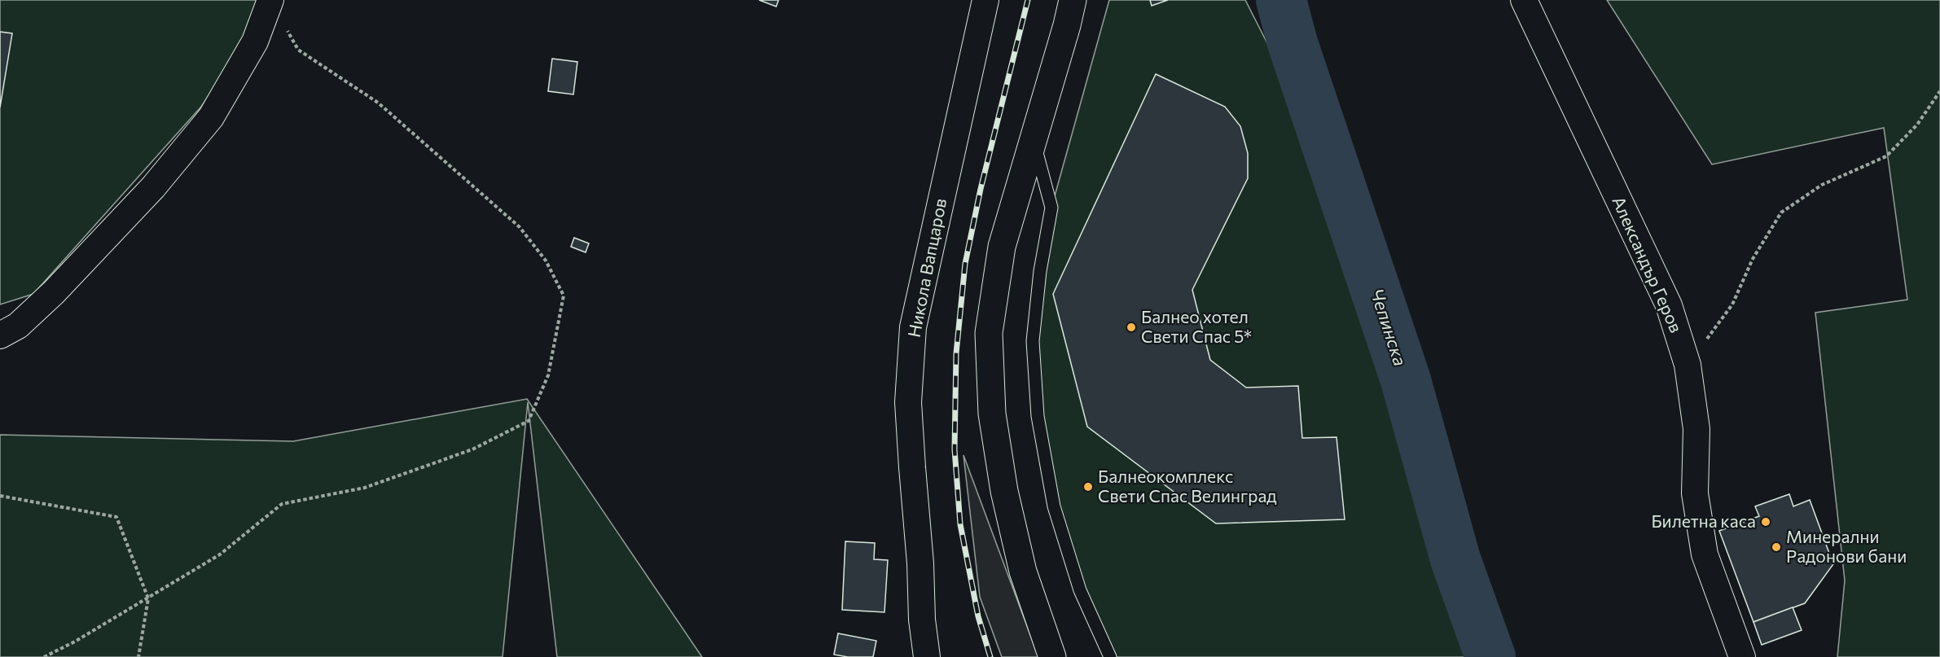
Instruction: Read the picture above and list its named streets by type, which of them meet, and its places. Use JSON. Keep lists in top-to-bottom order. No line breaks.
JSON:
{"streets":{"street":["Александър Геров","Никола Вапцаров"]},"water":["Чепинска"],"places":["Балнео хотел Свети Спас 5*","Балнеокомплекс Свети Спас Велинград","Билетна каса","Минерални Радонови бани"]}
